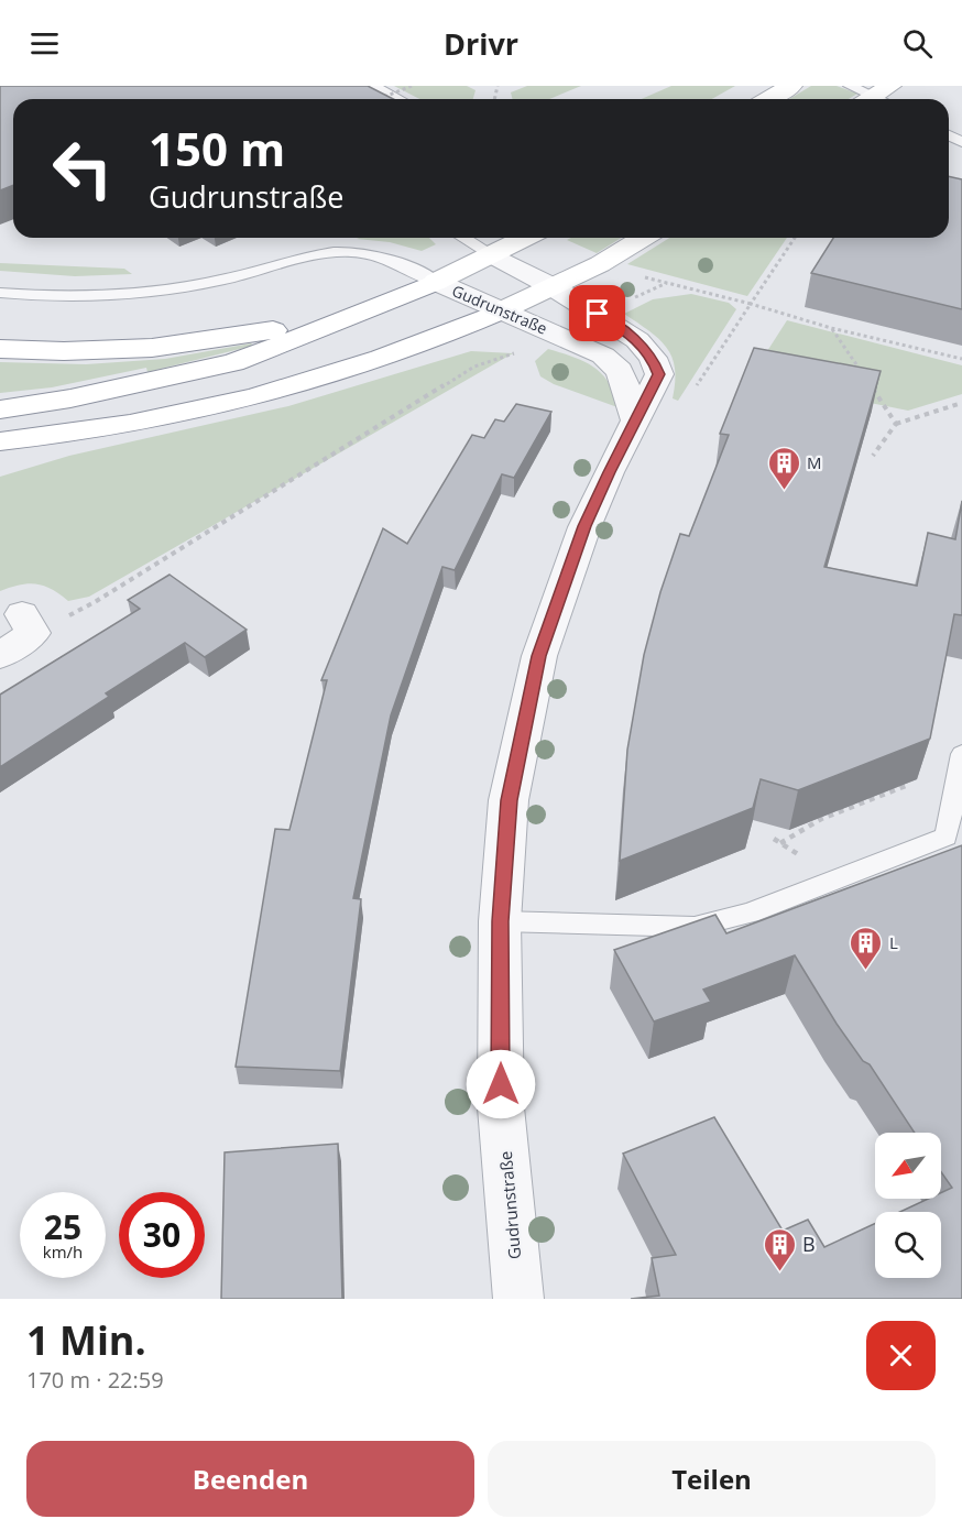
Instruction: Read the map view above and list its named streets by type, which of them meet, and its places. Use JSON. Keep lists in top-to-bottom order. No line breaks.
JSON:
{"streets":{"street":["Gudrunstraße"]},"places":{"building":["M","L","B"]},"north":"bottom left","page":{"header":"Drivr","turn":["150 m","Gudrunstraße"],"speed":"25 km/h","limit":"30","heading":["1 Min.","170 m · 22:59"],"buttons":["Beenden","Teilen"]}}
